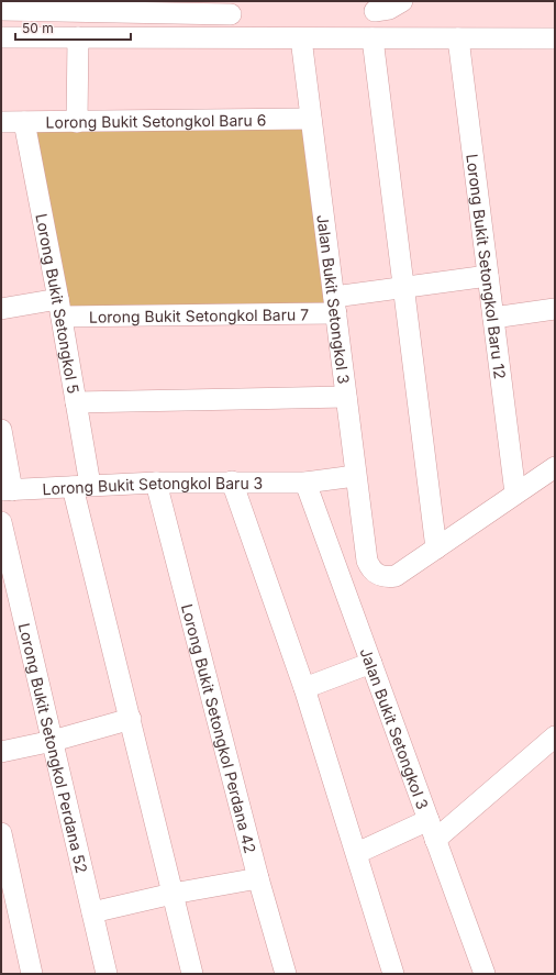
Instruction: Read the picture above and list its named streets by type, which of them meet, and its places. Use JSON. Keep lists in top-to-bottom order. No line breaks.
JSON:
{"streets":{"street":["Lorong Bukit Setongkol Baru 6","Lorong Bukit Setongkol Baru 12","Jalan Bukit Setongkol 3","Lorong Bukit Setongkol 5","Lorong Bukit Setongkol Baru 7","Lorong Bukit Setongkol Baru 3","Lorong Bukit Setongkol Perdana 42","Lorong Bukit Setongkol Perdana 52"]},"crossings":[["Lorong Bukit Setongkol Baru 6","Jalan Bukit Setongkol 3"],["Lorong Bukit Setongkol Baru 6","Lorong Bukit Setongkol 5"],["Lorong Bukit Setongkol Baru 12","Lorong Bukit Setongkol Baru 7"],["Jalan Bukit Setongkol 3","Lorong Bukit Setongkol Baru 7"],["Jalan Bukit Setongkol 3","Lorong Bukit Setongkol Baru 3"],["Lorong Bukit Setongkol 5","Lorong Bukit Setongkol Baru 7"],["Lorong Bukit Setongkol 5","Lorong Bukit Setongkol Baru 3"],["Lorong Bukit Setongkol Baru 3","Lorong Bukit Setongkol Perdana 42"]],"scale_bar":"50 m"}
